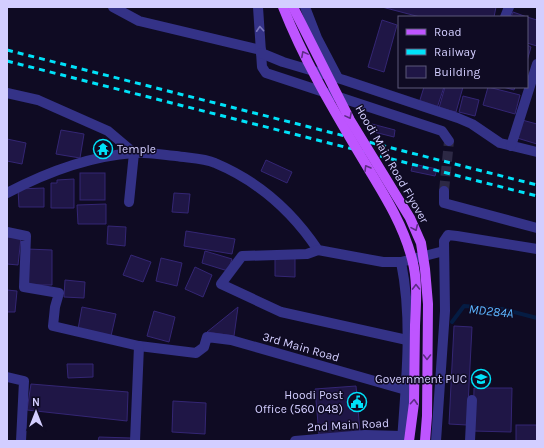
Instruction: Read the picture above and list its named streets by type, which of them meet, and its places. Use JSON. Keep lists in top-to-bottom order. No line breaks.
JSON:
{"streets":{"main road":["Hoodi Main Road Flyover"],"street":["3rd Main Road","2nd Main Road"]},"crossings":[["Hoodi Main Road Flyover","2nd Main Road"]],"water":["MD284A"],"places":{"temple":["Temple"],"school or university":["Government PUC"],"public building":["Hoodi Post Office (560 048)"]},"legend":["Road","Railway","Building"],"north":"top"}
